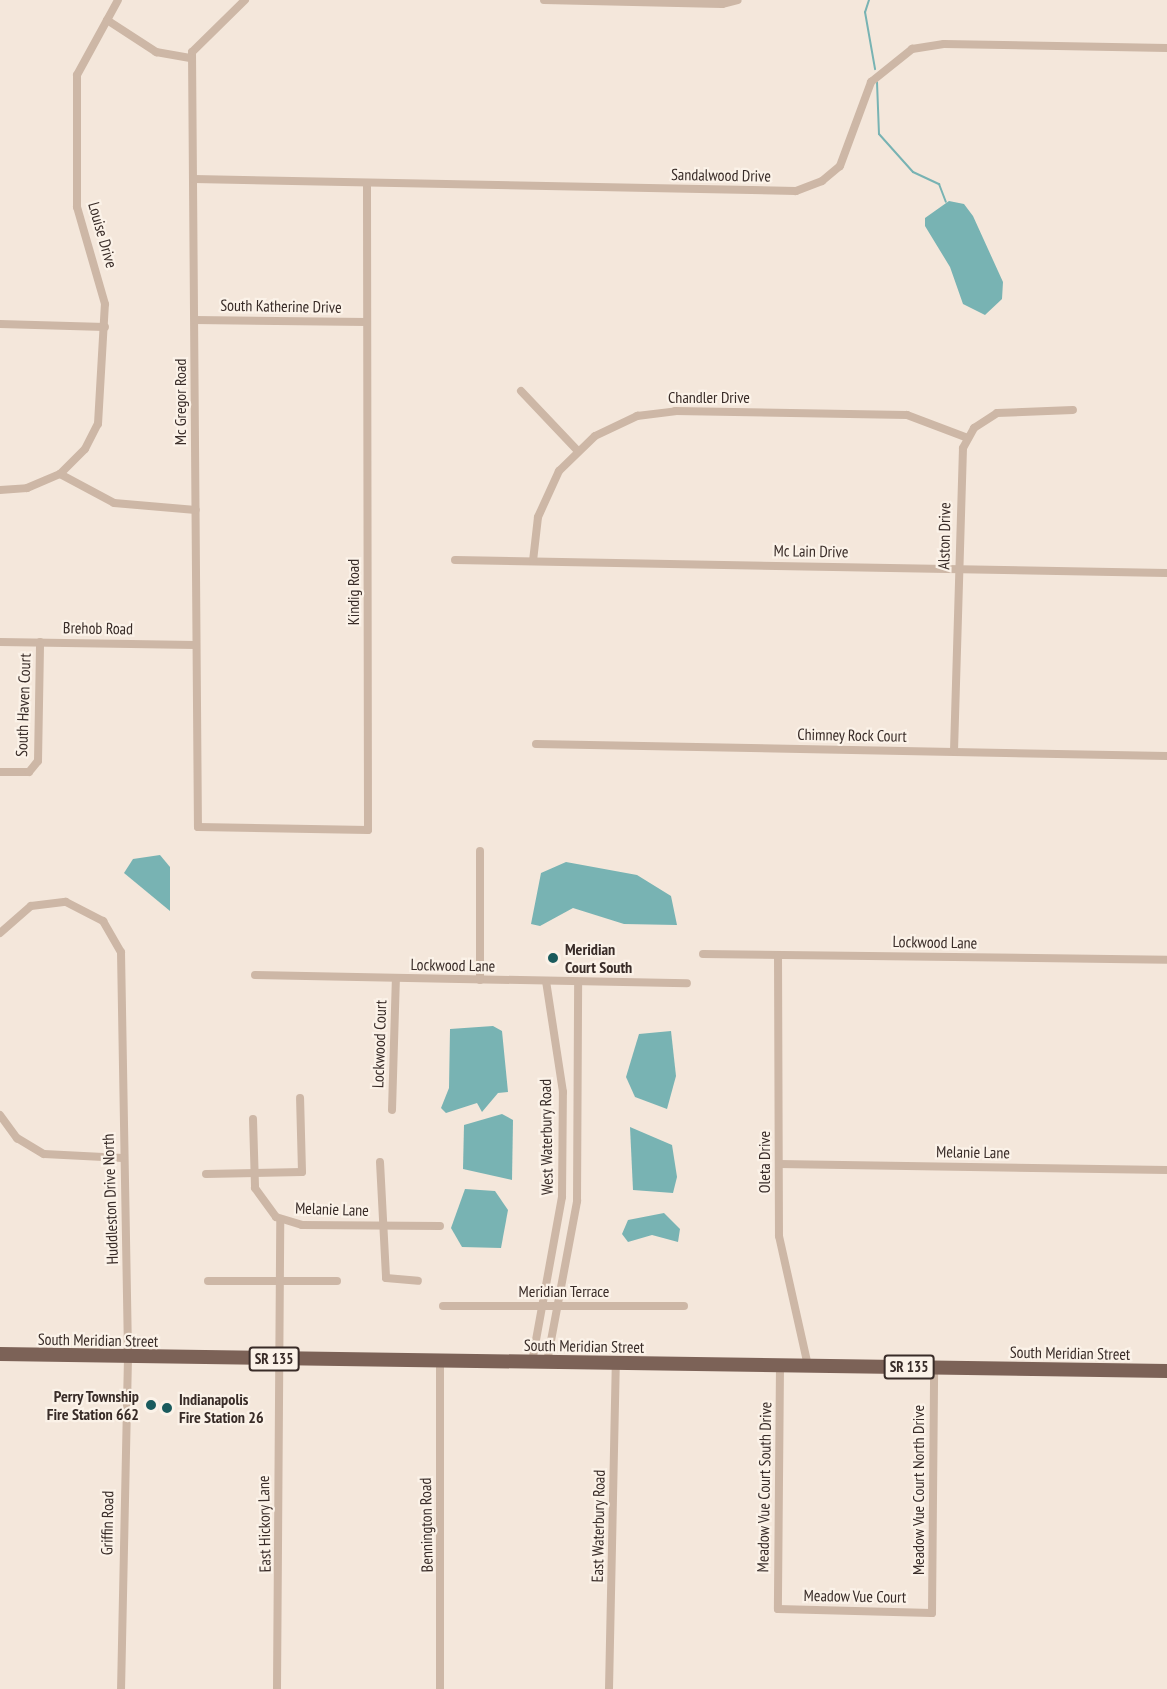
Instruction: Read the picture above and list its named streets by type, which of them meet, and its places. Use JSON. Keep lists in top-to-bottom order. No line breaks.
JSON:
{"streets":{"main road":["South Meridian Street","SR 135"],"street":["Sandalwood Drive","Louise Drive","South Katherine Drive","Chandler Drive","Mc Gregor Road","Alston Drive","Mc Lain Drive","Kindig Road","Brehob Road","South Haven Court","Chimney Rock Court","Lockwood Lane","Lockwood Court","West Waterbury Road","Melanie Lane","Oleta Drive","Huddleston Drive North","Meridian Terrace","Meadow Vue Court South Drive","Meadow Vue Court North Drive","Griffin Road","East Hickory Lane","Bennington Road","East Waterbury Road","Meadow Vue Court"]},"crossings":[["Sandalwood Drive","Mc Gregor Road"],["Sandalwood Drive","Kindig Road"],["South Katherine Drive","Mc Gregor Road"],["South Katherine Drive","Kindig Road"],["Chandler Drive","Alston Drive"],["Chandler Drive","Mc Lain Drive"],["Mc Gregor Road","Kindig Road"],["Mc Gregor Road","Brehob Road"],["Alston Drive","Mc Lain Drive"],["Alston Drive","Chimney Rock Court"],["Brehob Road","South Haven Court"],["Lockwood Lane","Lockwood Court"],["Lockwood Lane","West Waterbury Road"],["Lockwood Lane","Oleta Drive"],["West Waterbury Road","Meridian Terrace"],["West Waterbury Road","South Meridian Street"],["Melanie Lane","Oleta Drive"],["Melanie Lane","East Hickory Lane"],["Oleta Drive","South Meridian Street"],["Huddleston Drive North","South Meridian Street"],["Huddleston Drive North","Griffin Road"],["South Meridian Street","Meadow Vue Court South Drive"],["South Meridian Street","Meadow Vue Court North Drive"],["South Meridian Street","Griffin Road"],["South Meridian Street","East Hickory Lane"],["South Meridian Street","Bennington Road"],["South Meridian Street","East Waterbury Road"],["Meadow Vue Court South Drive","Meadow Vue Court"],["Meadow Vue Court North Drive","Meadow Vue Court"]],"places":["Meridian Court South","Perry Township Fire Station 662","Indianapolis Fire Station 26"]}
